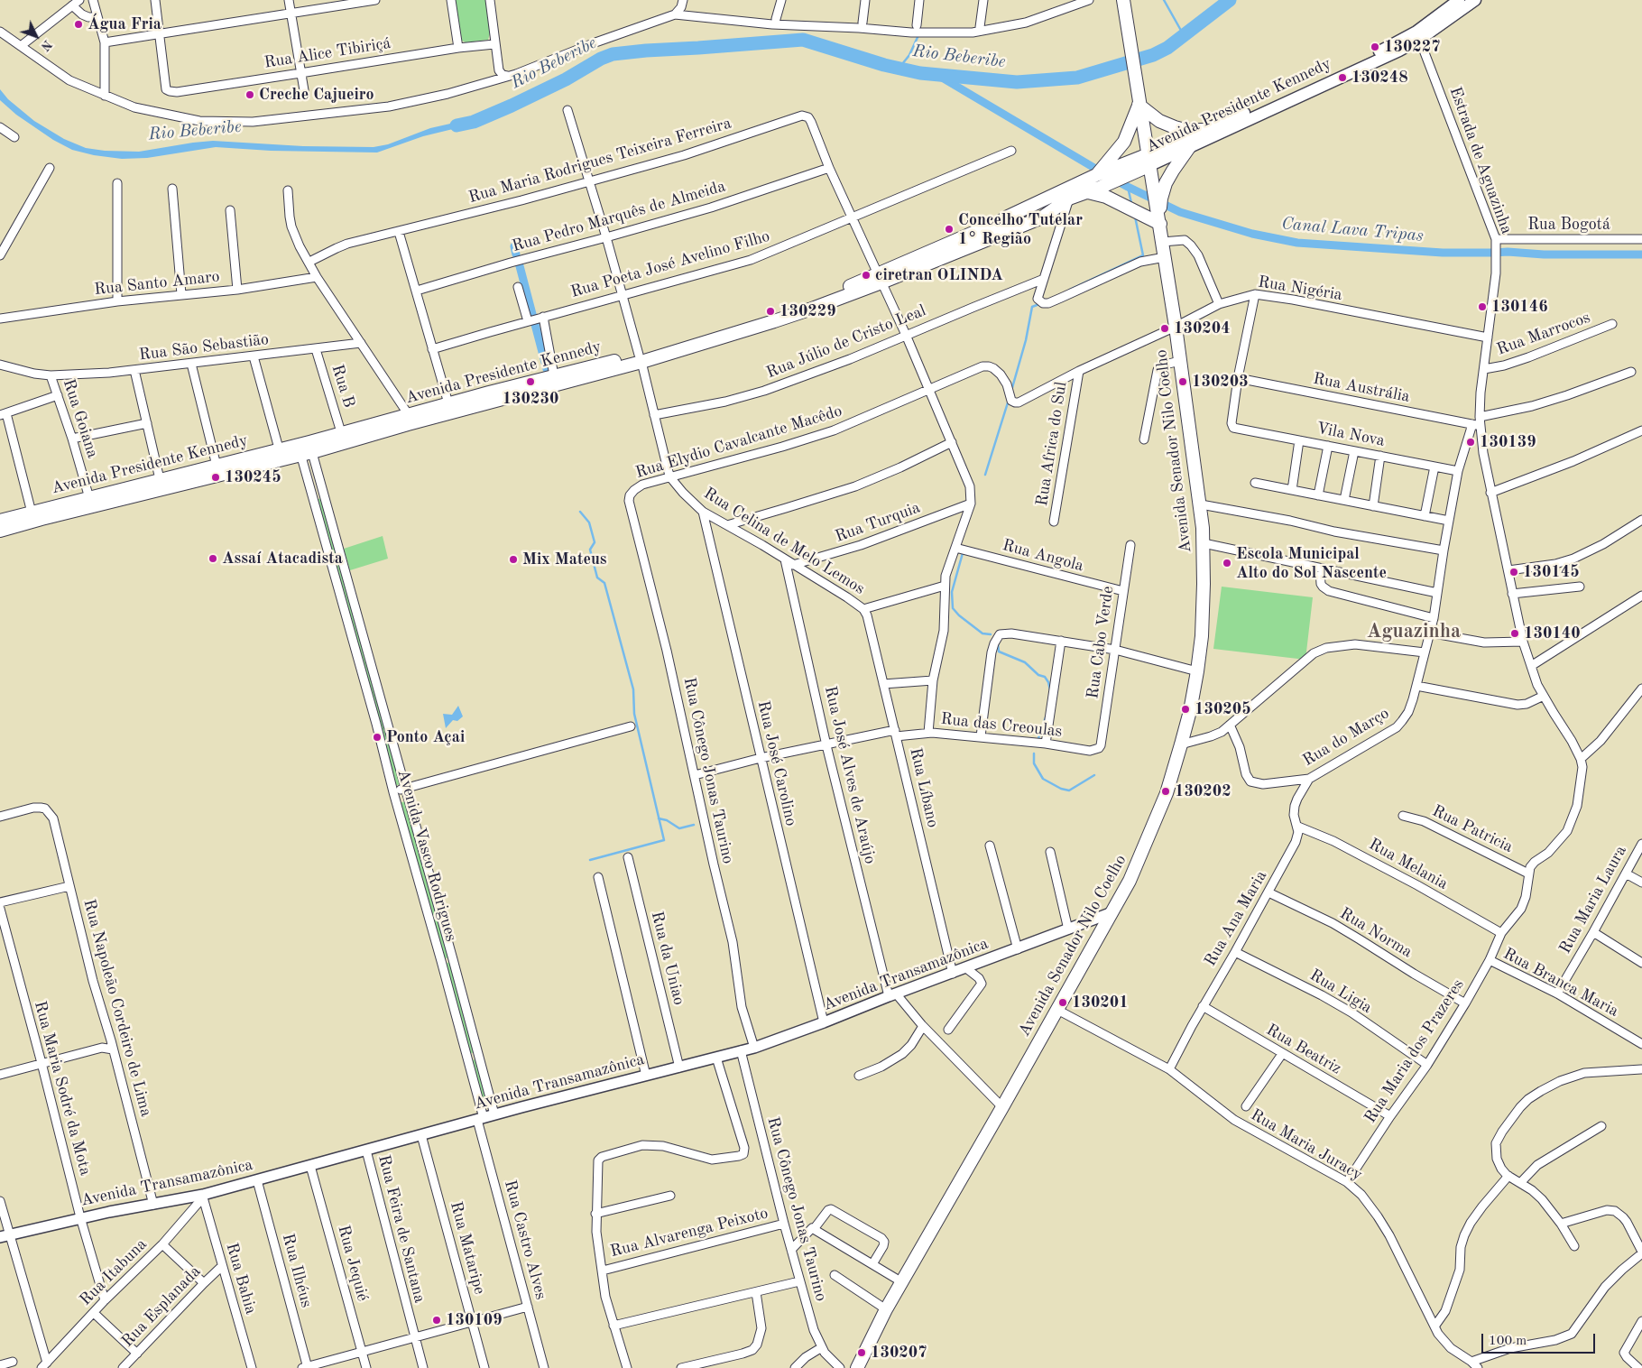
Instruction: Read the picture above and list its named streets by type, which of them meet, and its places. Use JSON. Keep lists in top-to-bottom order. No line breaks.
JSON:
{"streets":{"main road":["Avenida Presidente Kennedy","Avenida Senador Nilo Coelho"],"street":["Rua Alice Tibiriçá","Rua Maria Rodrigues Teixeira Ferreira","Estrada de Aguazinha","Rua Pedro Marquês de Almeida","Rua Bogotá","Rua Poeta José Avelino Filho","Rua Santo Amaro","Rua Nigéria","Rua Marrocos","Rua Júlio de Cristo Leal","Rua São Sebastião","Rua B","Rua Austrália","Rua Goiana","Vila Nova","Rua Elydio Cavalcante Macêdo","Rua Africa do Sul","Rua Turquia","Rua Celina de Melo Lemos","Rua Angola","Rua Cabo Verde","Rua das Creoulas","Rua do Março","Rua José Carolino","Rua Cônego Jonas Taurino","Rua José Alves de Araújo","Rua Líbano","Rua Patricia","Avenida Vasco Rodrigues","Rua Melania","Rua Maria Laura","Rua Ana Maria","Rua Norma","Rua da Uniao","Avenida Transamazônica","Rua Branca Maria","Rua Ligia","Rua Napoleão Cordeiro de Lima","Rua Beatriz","Rua Maria dos Prazeres","Rua Maria Sodré da Mota","Rua Maria Juracy","Rua Feira de Santana","Rua Alvarenga Peixoto","Rua Castro Alves","Rua Mataripe","Rua Jequié","Rua Ilhéus","Rua Itabuna","Rua Bahia","Rua Esplanada"]},"crossings":[["Avenida Presidente Kennedy","Estrada de Aguazinha"],["Avenida Presidente Kennedy","Rua B"],["Avenida Presidente Kennedy","Rua Goiana"],["Avenida Presidente Kennedy","Avenida Senador Nilo Coelho"],["Avenida Presidente Kennedy","Avenida Vasco Rodrigues"],["Rua Maria Rodrigues Teixeira Ferreira","Rua Pedro Marquês de Almeida"],["Estrada de Aguazinha","Rua Bogotá"],["Estrada de Aguazinha","Rua Nigéria"],["Estrada de Aguazinha","Rua Marrocos"],["Estrada de Aguazinha","Rua Austrália"],["Estrada de Aguazinha","Rua do Março"],["Estrada de Aguazinha","Rua Patricia"],["Rua Nigéria","Rua Elydio Cavalcante Macêdo"],["Rua Nigéria","Rua Africa do Sul"],["Rua Nigéria","Avenida Senador Nilo Coelho"],["Rua São Sebastião","Rua B"],["Rua São Sebastião","Rua Goiana"],["Rua Austrália","Vila Nova"],["Rua Austrália","Rua do Março"],["Vila Nova","Rua do Março"],["Rua Elydio Cavalcante Macêdo","Rua Celina de Melo Lemos"],["Rua Elydio Cavalcante Macêdo","Rua Cônego Jonas Taurino"],["Avenida Senador Nilo Coelho","Rua José Alves de Araújo"],["Avenida Senador Nilo Coelho","Avenida Transamazônica"],["Avenida Senador Nilo Coelho","Rua Maria Juracy"],["Rua Turquia","Rua Celina de Melo Lemos"],["Rua Celina de Melo Lemos","Rua José Carolino"],["Rua Celina de Melo Lemos","Rua José Alves de Araújo"],["Rua Celina de Melo Lemos","Rua Líbano"],["Rua Angola","Rua Cabo Verde"],["Rua Cabo Verde","Rua das Creoulas"],["Rua das Creoulas","Rua José Carolino"],["Rua das Creoulas","Rua Cônego Jonas Taurino"],["Rua das Creoulas","Rua José Alves de Araújo"],["Rua das Creoulas","Rua Líbano"],["Rua do Março","Rua Ana Maria"],["Rua José Carolino","Avenida Transamazônica"],["Rua Cônego Jonas Taurino","Avenida Transamazônica"],["Rua Cônego Jonas Taurino","Rua Alvarenga Peixoto"],["Rua José Alves de Araújo","Avenida Transamazônica"],["Rua Líbano","Avenida Transamazônica"],["Avenida Vasco Rodrigues","Avenida Transamazônica"],["Avenida Vasco Rodrigues","Rua Castro Alves"],["Rua Melania","Rua Ana Maria"],["Rua Melania","Rua Maria dos Prazeres"],["Rua Maria Laura","Rua Branca Maria"],["Rua Ana Maria","Rua Norma"],["Rua Ana Maria","Rua Ligia"],["Rua Ana Maria","Rua Beatriz"],["Rua Ana Maria","Rua Maria Juracy"],["Rua Norma","Rua Maria dos Prazeres"],["Rua da Uniao","Avenida Transamazônica"],["Avenida Transamazônica","Rua Napoleão Cordeiro de Lima"],["Avenida Transamazônica","Rua Maria Sodré da Mota"],["Avenida Transamazônica","Rua Feira de Santana"],["Avenida Transamazônica","Rua Castro Alves"],["Avenida Transamazônica","Rua Mataripe"],["Avenida Transamazônica","Rua Jequié"],["Avenida Transamazônica","Rua Ilhéus"],["Avenida Transamazônica","Rua Itabuna"],["Avenida Transamazônica","Rua Bahia"],["Rua Branca Maria","Rua Maria dos Prazeres"],["Rua Ligia","Rua Maria dos Prazeres"],["Rua Beatriz","Rua Maria dos Prazeres"],["Rua Maria dos Prazeres","Rua Maria Juracy"],["Rua Maria Sodré da Mota","Rua Itabuna"],["Rua Itabuna","Rua Bahia"],["Rua Bahia","Rua Esplanada"]],"districts":["Aguazinha"],"water":["Rio Beberibe","Canal Lava Tripas"],"places":["Água Fria","130227","130248","Creche Cajueiro","Concelho Tutelar 1° Região","ciretran OLINDA","130146","130229","130204","130230","130203","130139","130245","Assaí Atacadista","Mix Mateus","Escola Municipal Alto do Sol Nascente","130145","130140","130205","Ponto Açai","130202","130201","130109","130207"],"scale_bar":"100 m","north":"bottom right"}
